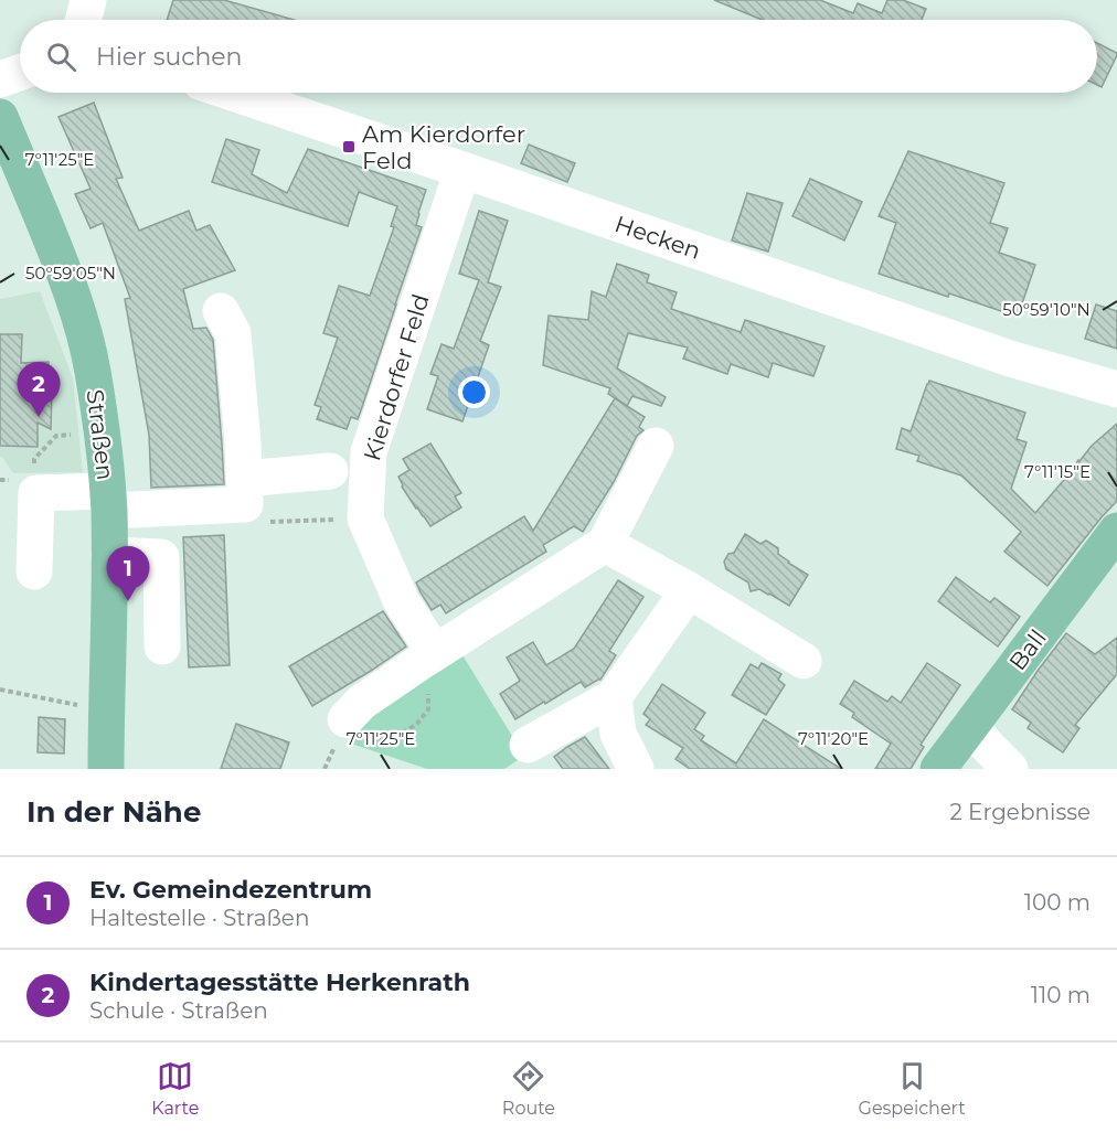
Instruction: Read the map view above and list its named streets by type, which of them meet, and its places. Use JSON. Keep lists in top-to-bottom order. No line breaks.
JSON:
{"streets":{"main road":["Straßen","Ball"],"street":["Hecken","Kierdorfer Feld"]},"crossings":[["Hecken","Kierdorfer Feld"]],"places":{"transit":["Am Kierdorfer Feld"]},"page":{"search":"Hier suchen","pins":["2","1"],"heading":["In der Nähe","2 Ergebnisse"],"list":[{"mark":"1","name":"Ev. Gemeindezentrum","note":"Haltestelle · Straßen","value":"100 m"},{"mark":"2","name":"Kindertagesstätte Herkenrath","note":"Schule · Straßen","value":"110 m"}],"nav":["Karte","Route","Gespeichert"]},"coordinates":["7°11'25\"E","50°59'05\"N","50°59'10\"N","7°11'15\"E","7°11'20\"E"]}
